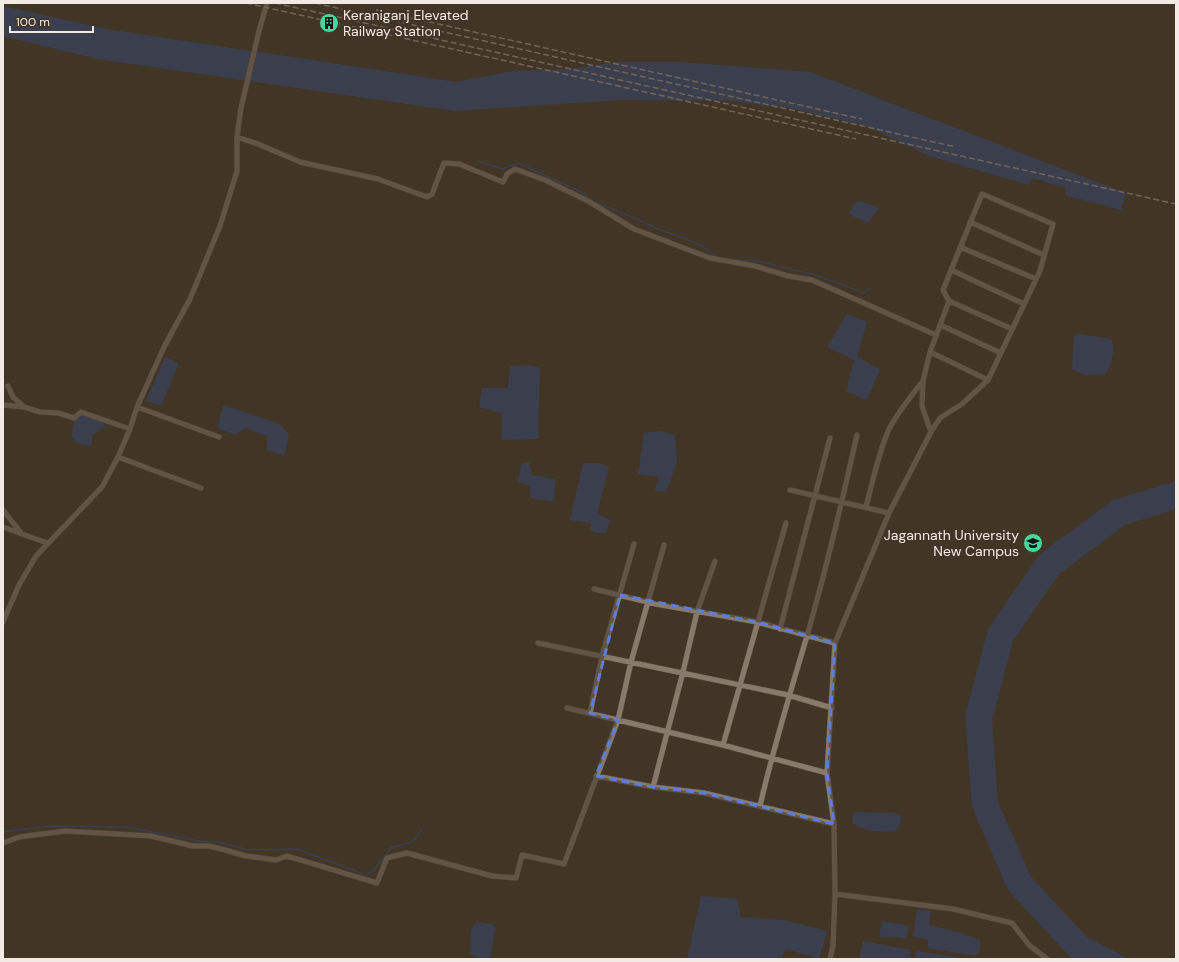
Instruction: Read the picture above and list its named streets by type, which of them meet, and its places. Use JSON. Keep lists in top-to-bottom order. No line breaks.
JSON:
{"places":{"building":["Keraniganj Elevated Railway Station"],"school or university":["Jagannath University New Campus"]},"scale_bar":"100 m"}
